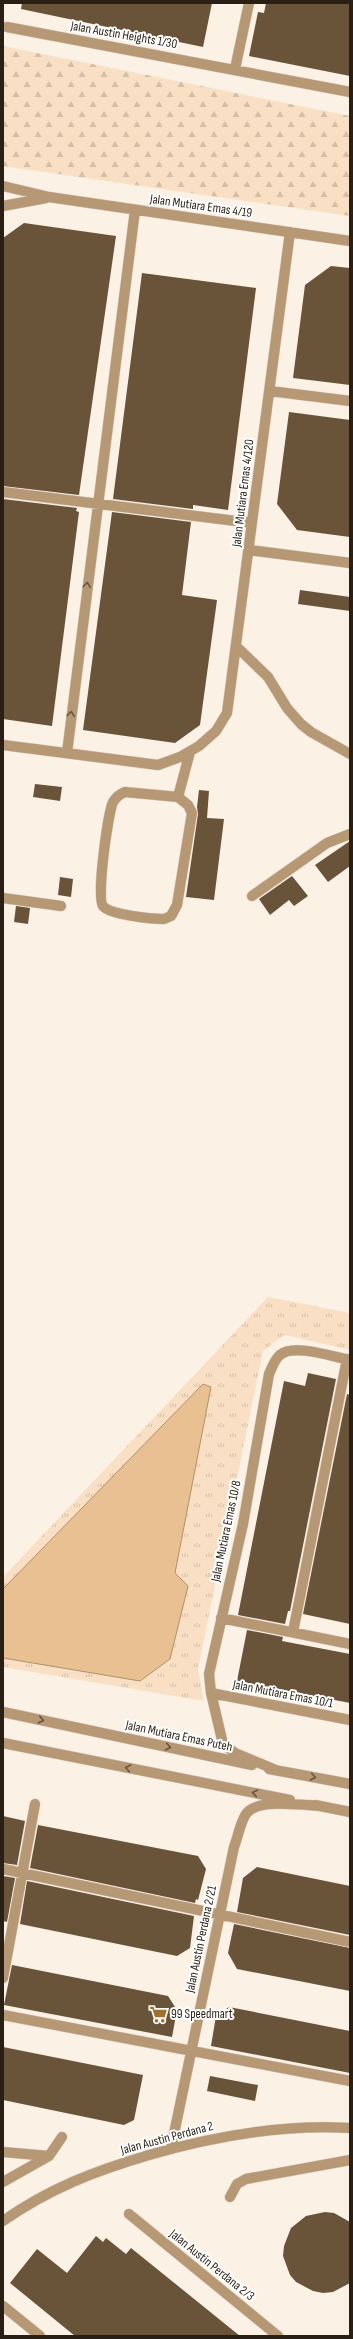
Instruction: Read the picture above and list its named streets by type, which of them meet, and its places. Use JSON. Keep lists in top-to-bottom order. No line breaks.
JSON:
{"streets":{"street":["Jalan Austin Heights 1/30","Jalan Mutiara Emas 4/19","Jalan Mutiara Emas 4/120","Jalan Mutiara Emas 10/8","Jalan Mutiara Emas 10/1","Jalan Mutiara Emas Puteh","Jalan Austin Perdana 2/21","Jalan Austin Perdana 2","Jalan Austin Perdana 2/3"]},"crossings":[["Jalan Mutiara Emas 4/19","Jalan Mutiara Emas 4/120"],["Jalan Mutiara Emas 10/8","Jalan Mutiara Emas 10/1"],["Jalan Mutiara Emas 10/8","Jalan Mutiara Emas Puteh"],["Jalan Austin Perdana 2/21","Jalan Austin Perdana 2"]],"places":{"supermarket":["99 Speedmart"]}}
